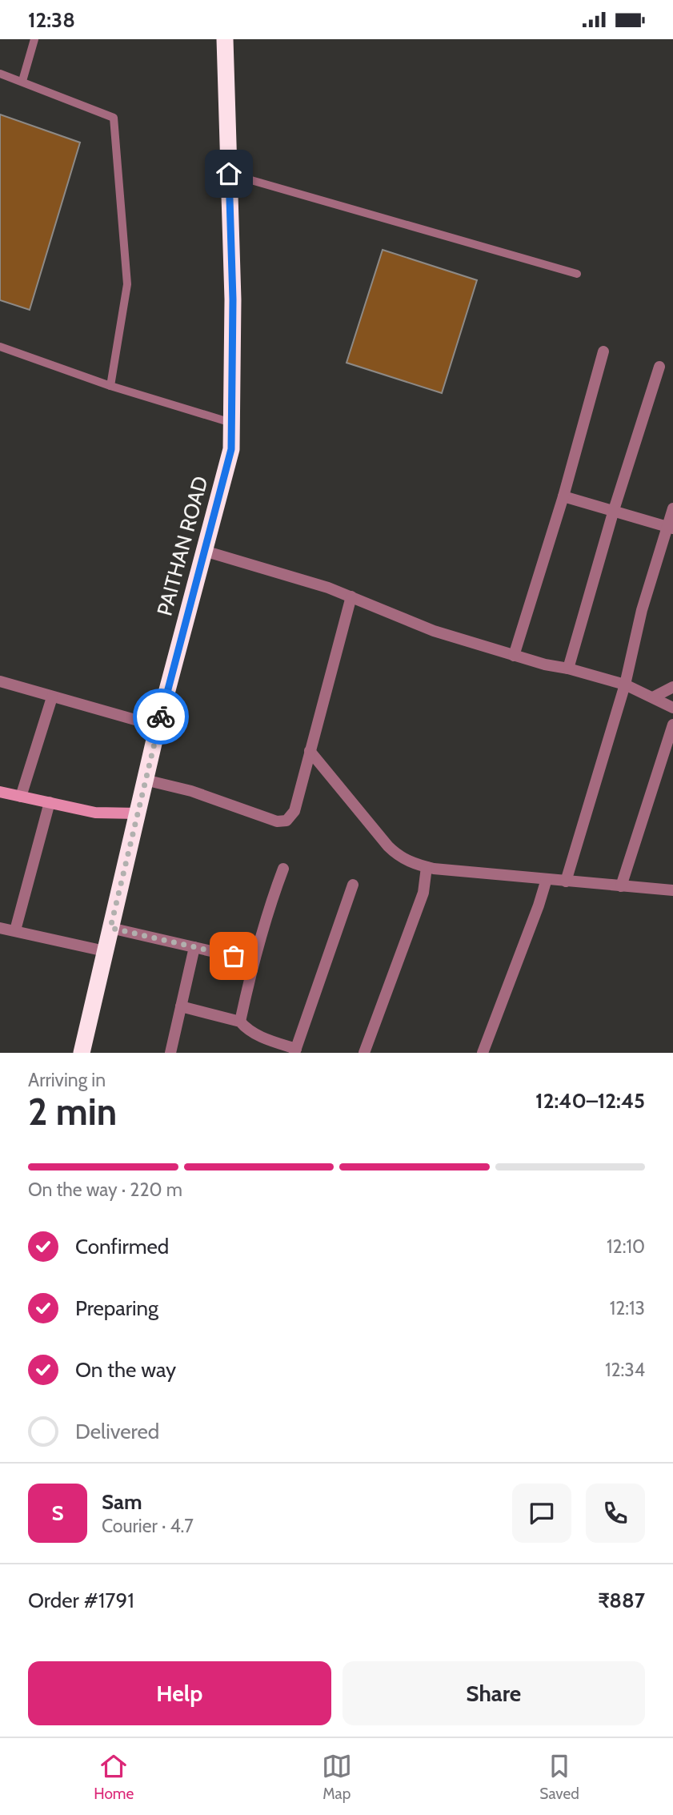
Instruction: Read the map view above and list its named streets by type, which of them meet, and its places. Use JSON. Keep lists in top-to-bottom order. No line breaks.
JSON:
{"streets":{"highway":["PAITHAN ROAD"]},"page":{"status":"12:38","heading":["2 min","Arriving in","12:40–12:45"],"panel":["Sam","Courier · 4.7","Order #1791","₹887"],"bar":"On the way · 220 m","list":[["Confirmed","12:10"],["Preparing","12:13"],["On the way","12:34"],"Delivered"],"round":"S","buttons":["Help","Share"],"tabs":["Home","Map","Saved"]}}
